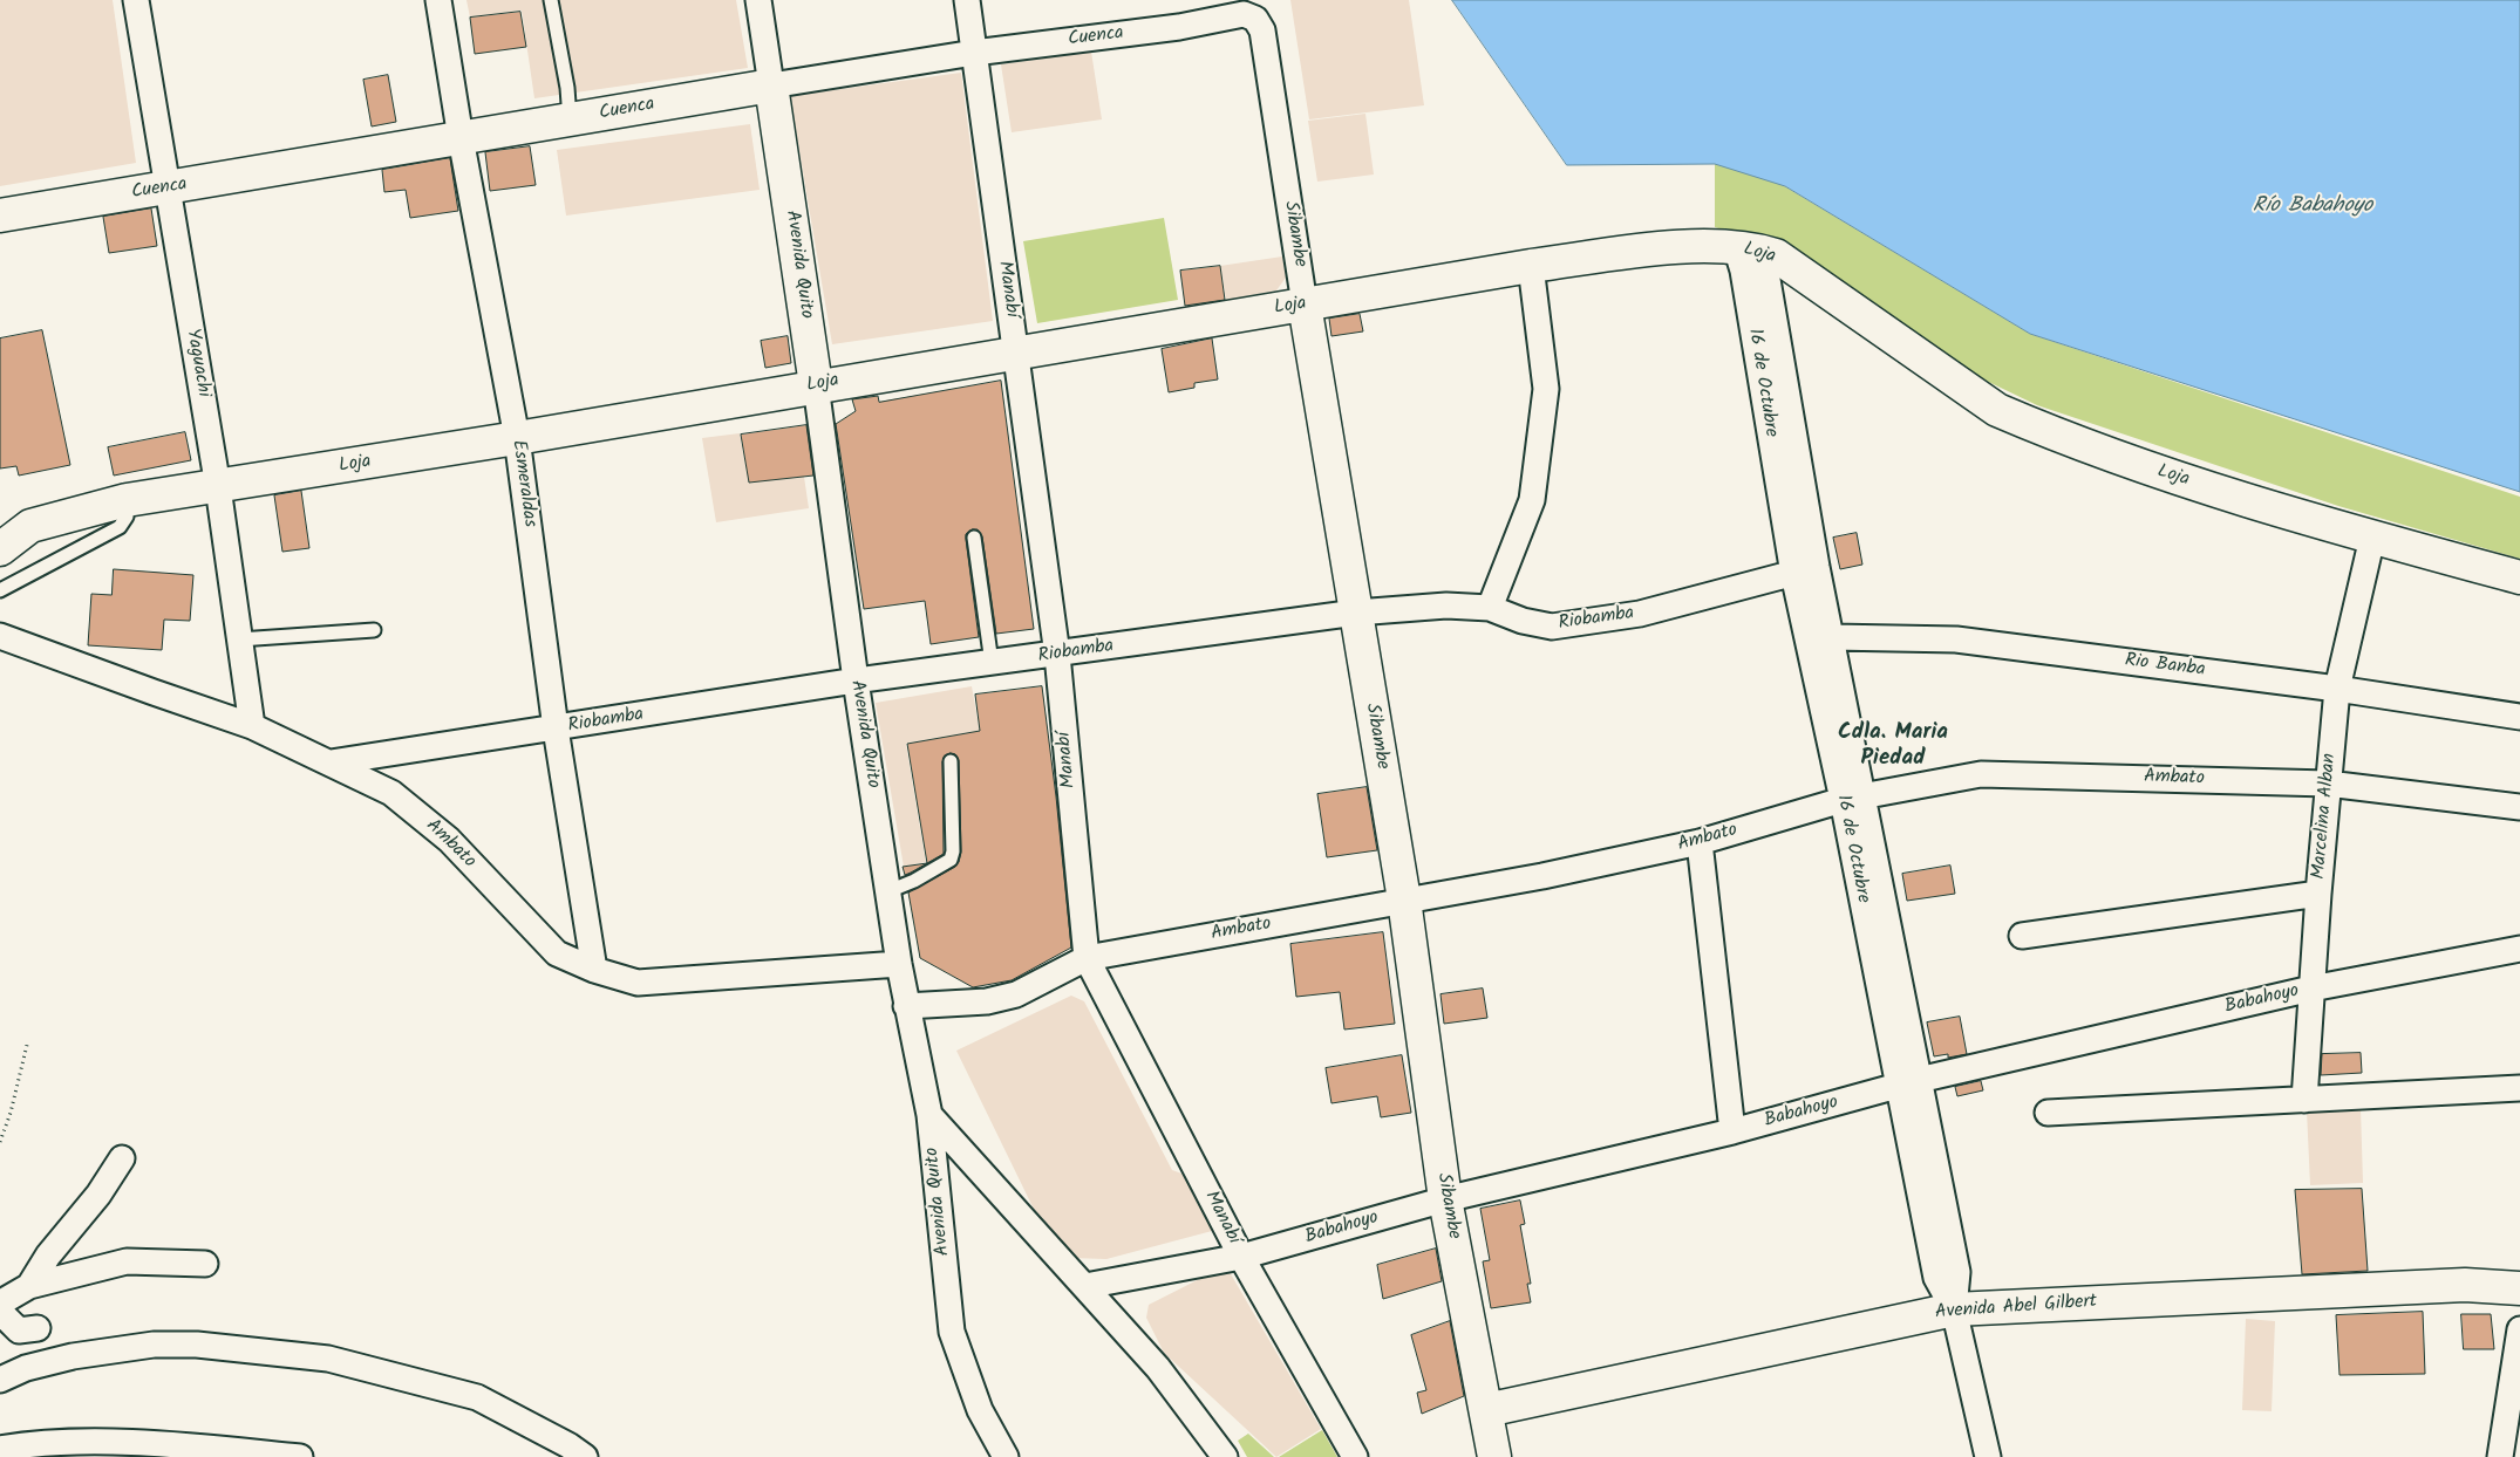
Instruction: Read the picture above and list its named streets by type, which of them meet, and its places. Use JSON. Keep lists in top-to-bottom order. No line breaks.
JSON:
{"streets":{"street":["Cuenca","Sibambe","Loja","Avenida Quito","Manabí","Yaguachi","16 de Octubre","Esmeraldas","Riobamba","Rio Banba","Ambato","Marcelina Alban","Babahoyo","Avenida Abel Gilbert"]},"crossings":[["Cuenca","Sibambe"],["Cuenca","Avenida Quito"],["Cuenca","Manabí"],["Cuenca","Yaguachi"],["Cuenca","Esmeraldas"],["Sibambe","Loja"],["Sibambe","Riobamba"],["Sibambe","Ambato"],["Sibambe","Babahoyo"],["Sibambe","Avenida Abel Gilbert"],["Loja","Avenida Quito"],["Loja","Manabí"],["Loja","Yaguachi"],["Loja","16 de Octubre"],["Loja","Esmeraldas"],["Loja","Marcelina Alban"],["Avenida Quito","Riobamba"],["Avenida Quito","Ambato"],["Manabí","Riobamba"],["Manabí","Ambato"],["Manabí","Babahoyo"],["Yaguachi","Ambato"],["16 de Octubre","Riobamba"],["16 de Octubre","Rio Banba"],["16 de Octubre","Ambato"],["16 de Octubre","Babahoyo"],["16 de Octubre","Avenida Abel Gilbert"],["Esmeraldas","Riobamba"],["Esmeraldas","Ambato"],["Riobamba","Ambato"],["Rio Banba","Marcelina Alban"],["Ambato","Marcelina Alban"],["Marcelina Alban","Babahoyo"]],"districts":["Cdla. Maria Piedad"],"water":["Río Babahoyo"]}
